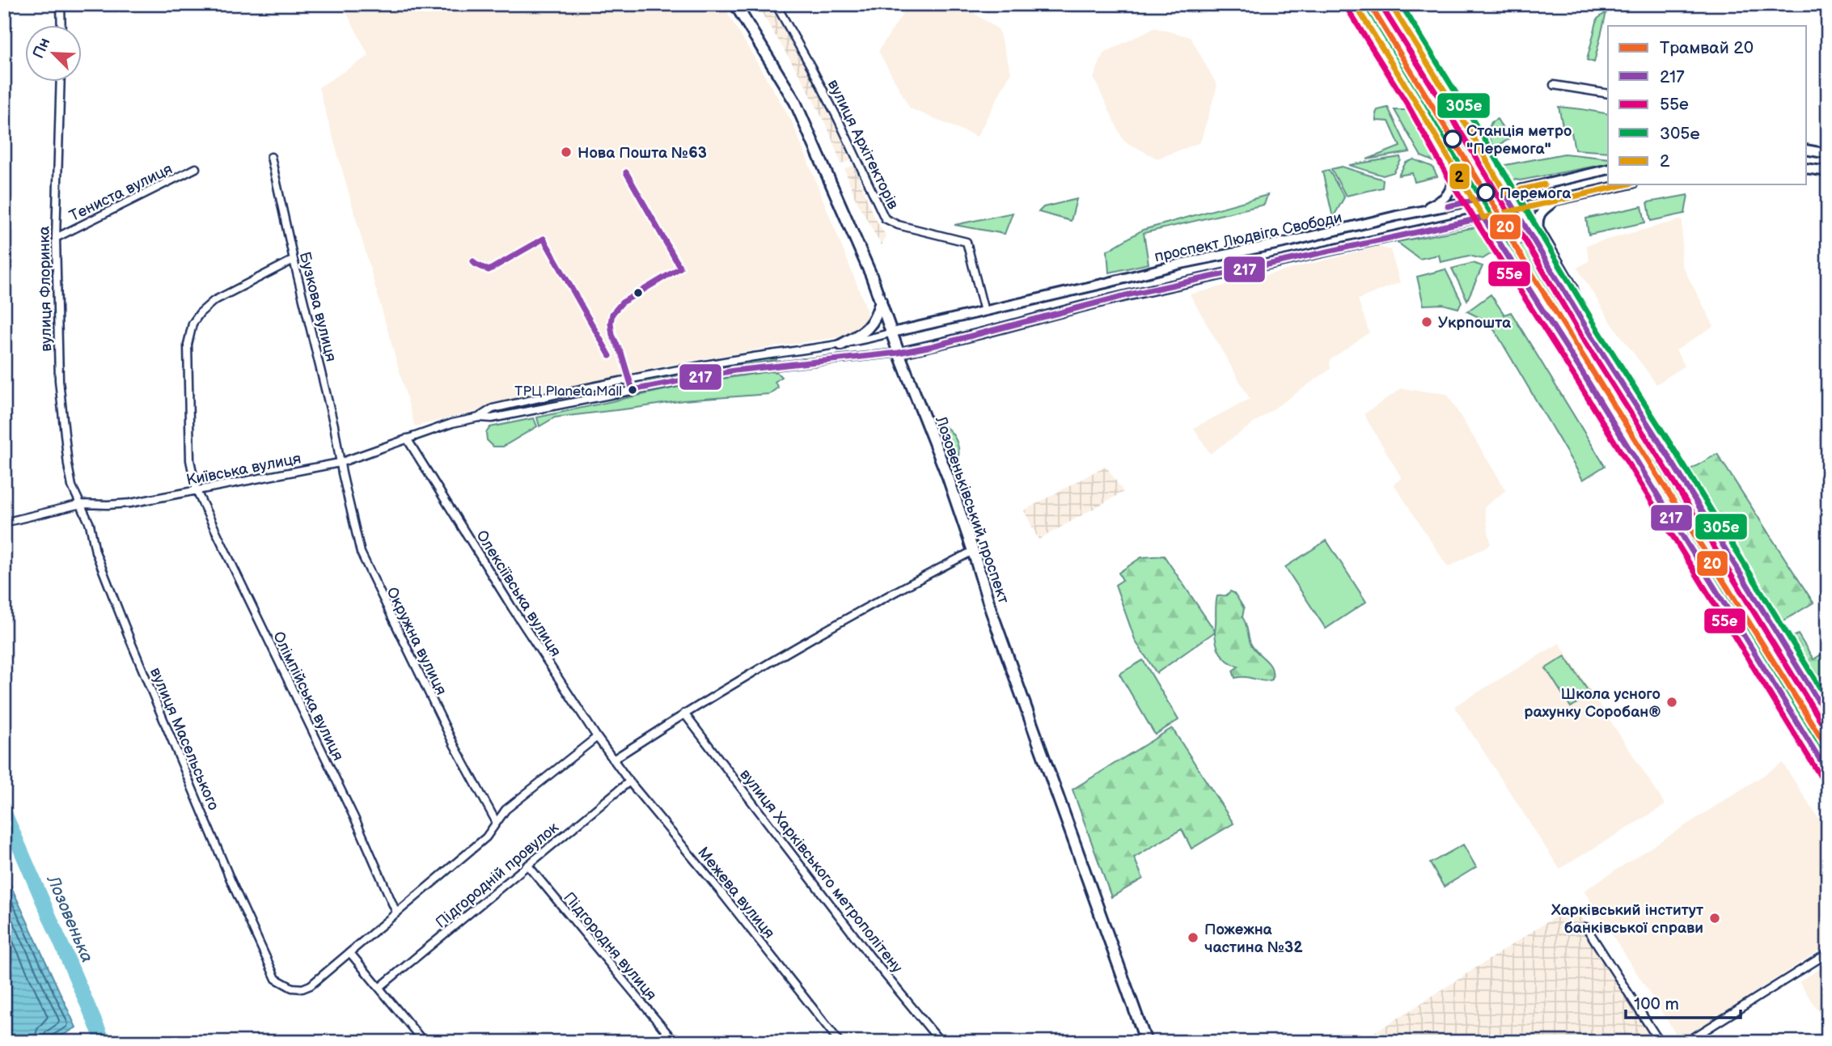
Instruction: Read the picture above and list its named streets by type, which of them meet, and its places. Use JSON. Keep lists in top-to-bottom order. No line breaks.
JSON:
{"streets":{"highway":["Лозовеньківський проспект"],"main road":["проспект Людвіга Свободи"],"street":["вулиця Архітекторів","Тениста вулиця","вулиця Флоринка","Бузкова вулиця","Київська вулиця","Олексіївська вулиця","Окружна вулиця","Олімпійська вулиця","вулиця Масельського","вулиця Харківського метрополітену","Підгородній провулок","Межева вулиця","Підгородня вулиця"]},"crossings":[["вулиця Архітекторів","проспект Людвіга Свободи"],["Тениста вулиця","вулиця Флоринка"],["проспект Людвіга Свободи","Лозовеньківський проспект"],["вулиця Флоринка","Київська вулиця"],["вулиця Флоринка","вулиця Масельського"],["Бузкова вулиця","Київська вулиця"],["Бузкова вулиця","Окружна вулиця"],["Бузкова вулиця","Олімпійська вулиця"],["Київська вулиця","Олексіївська вулиця"],["Київська вулиця","Окружна вулиця"],["Київська вулиця","Олімпійська вулиця"],["Київська вулиця","вулиця Масельського"],["Олексіївська вулиця","Межева вулиця"],["Підгородній провулок","Межева вулиця"],["Підгородній провулок","Підгородня вулиця"]],"water":["Лозовенька"],"places":["Станція метро \"Перемога\"","Нова Пошта №63","Перемога","Укрпошта","ТРЦ Planeta Mall","Школа усного рахунку Соробан®","Харківський інститут банківської справи","Пожежна частина №32"],"lines":["tram line 20","transit line 305e","transit line 2","transit line 55е","transit line 217"],"legend":["Трамвай 20","217","55е","305e","2"],"scale_bar":"100 m","north":"top left"}
